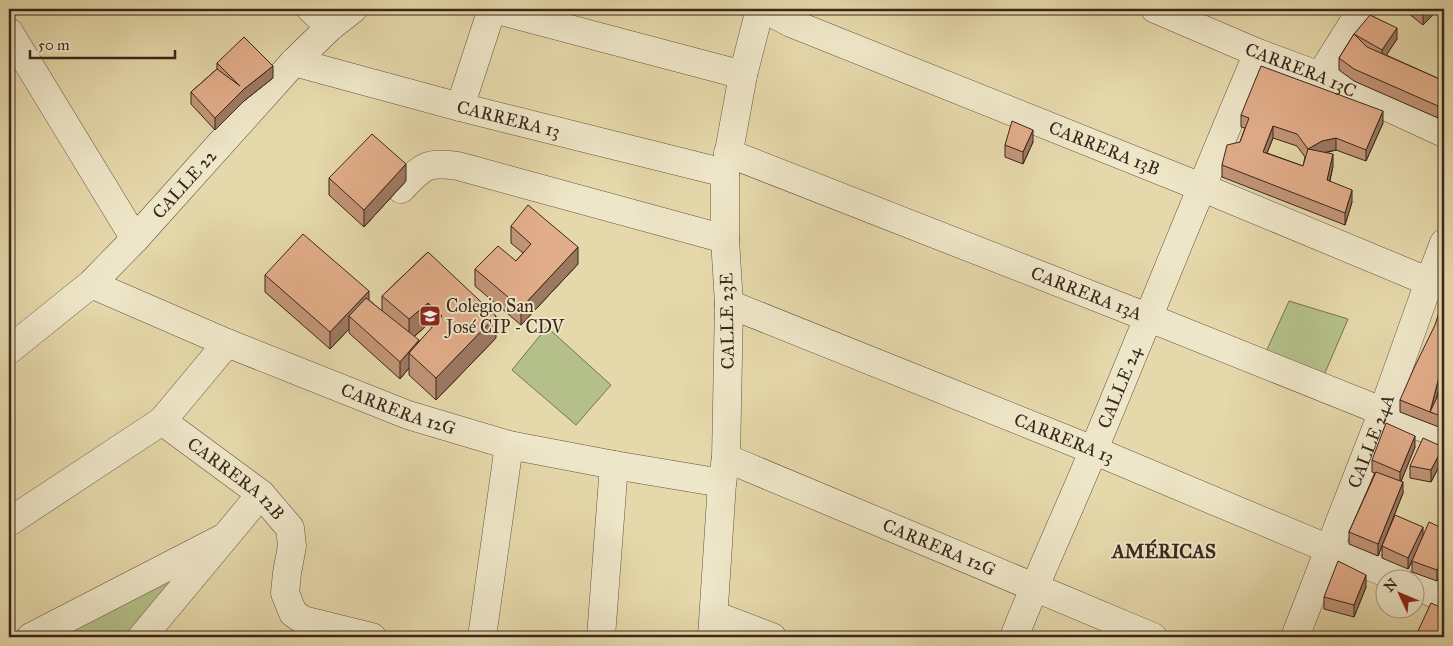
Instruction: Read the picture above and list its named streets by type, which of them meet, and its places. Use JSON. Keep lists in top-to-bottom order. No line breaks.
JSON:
{"streets":{"street":["CARRERA 13C","CARRERA 13","CARRERA 13B","CALLE 22","CARRERA 13A","CALLE 23E","CALLE 24","CARRERA 12G","CALLE 24A","CARRERA 12B"]},"crossings":[["CARRERA 13C","CALLE 24"],["CARRERA 13","CALLE 22"],["CARRERA 13","CARRERA 13A"],["CARRERA 13","CALLE 23E"],["CARRERA 13","CALLE 24"],["CARRERA 13","CALLE 24A"],["CARRERA 13B","CALLE 24"],["CARRERA 13B","CALLE 24A"],["CALLE 22","CARRERA 12G"],["CARRERA 13A","CALLE 23E"],["CARRERA 13A","CALLE 24"],["CARRERA 13A","CALLE 24A"],["CALLE 23E","CARRERA 12G"],["CALLE 24","CARRERA 12G"]],"districts":["AMÉRICAS"],"places":{"school or university":["Colegio San José CIP - CDV"]},"scale_bar":"50 m","north":"top left"}
